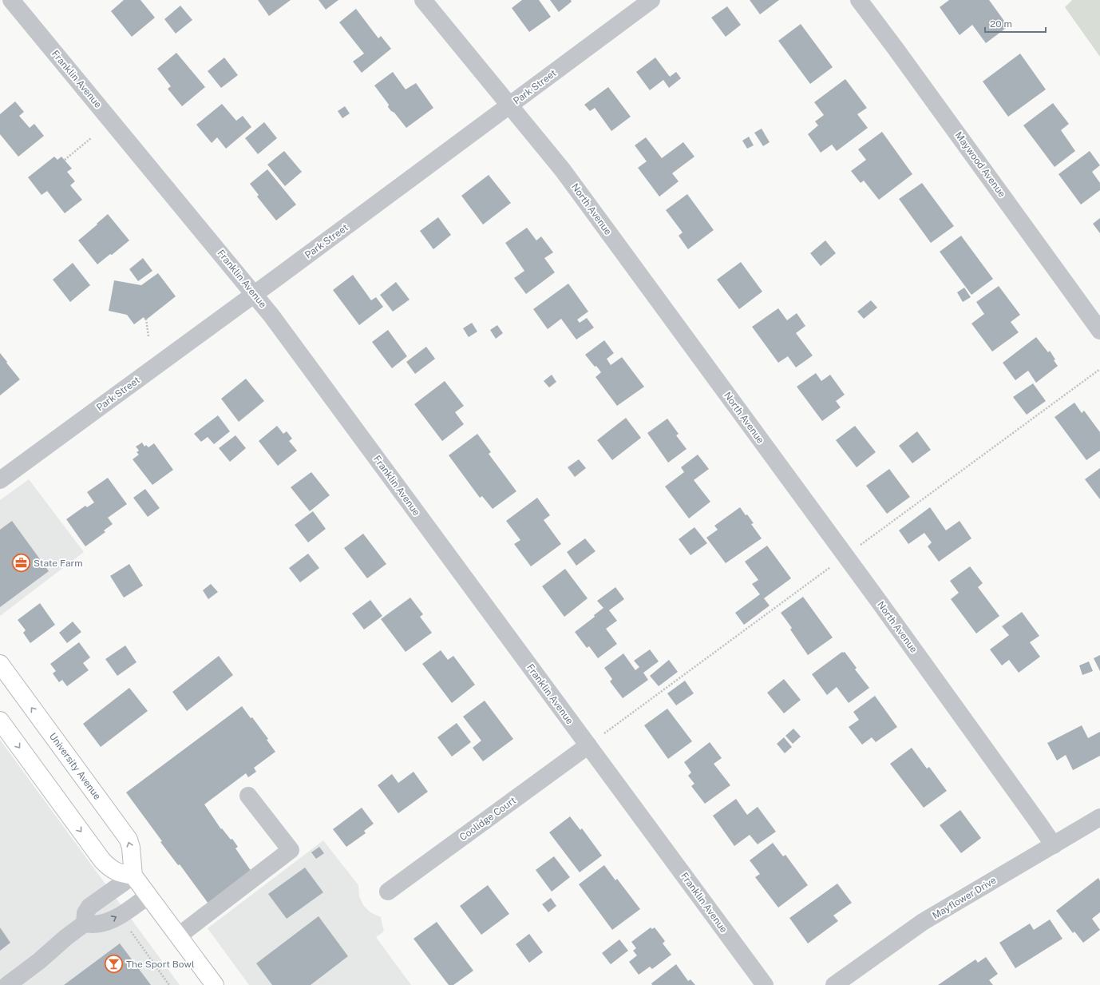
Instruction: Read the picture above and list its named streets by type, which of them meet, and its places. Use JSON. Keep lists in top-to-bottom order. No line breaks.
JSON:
{"streets":{"main road":["University Avenue"],"street":["Franklin Avenue","Park Street","Maywood Avenue","North Avenue","Coolidge Court","Mayflower Drive"]},"crossings":[["Franklin Avenue","Park Street"],["Franklin Avenue","Coolidge Court"],["Park Street","North Avenue"],["North Avenue","Mayflower Drive"]],"places":{"office":["State Farm"],"bar":["The Sport Bowl"]},"scale_bar":"20 m"}
